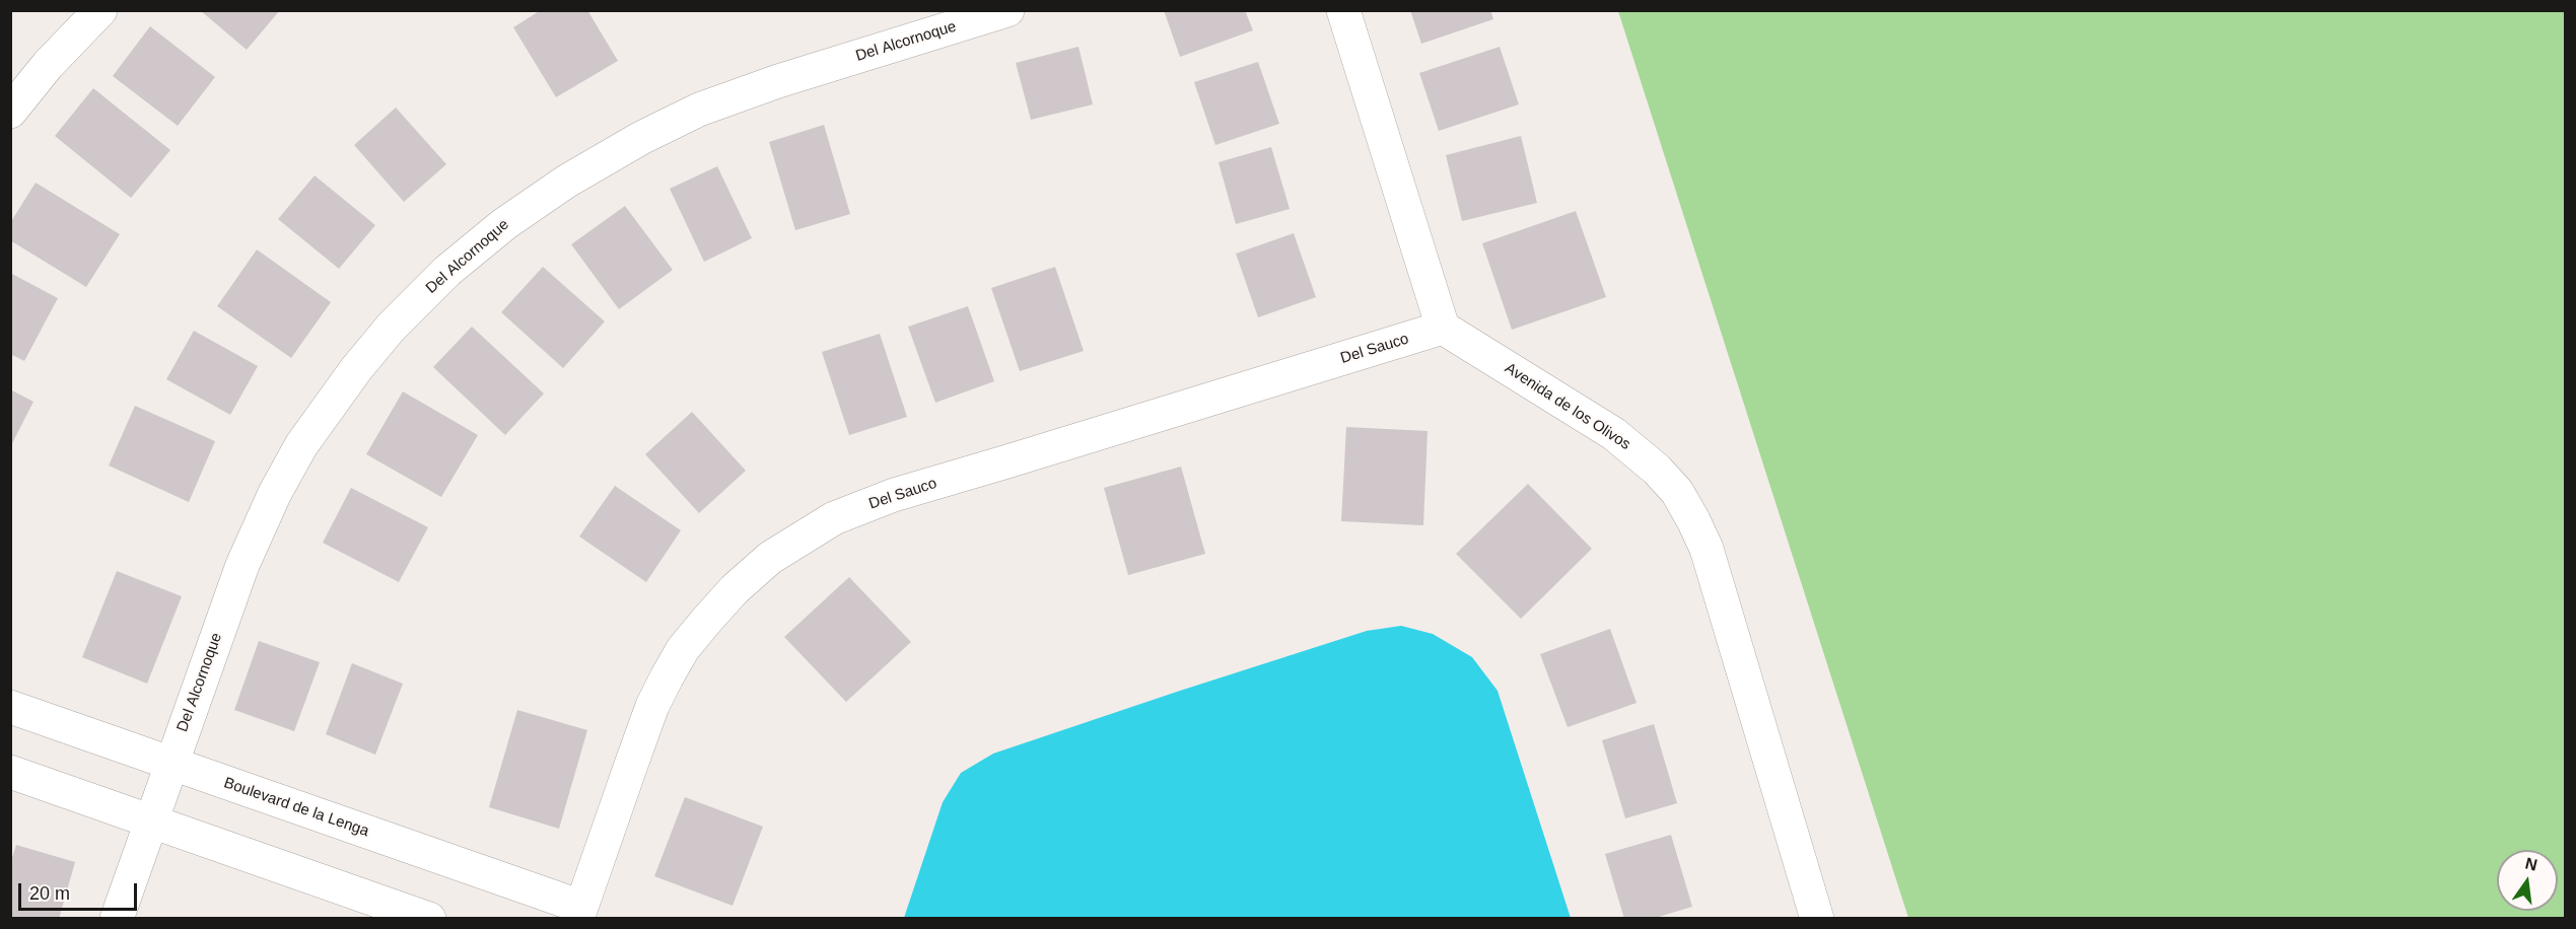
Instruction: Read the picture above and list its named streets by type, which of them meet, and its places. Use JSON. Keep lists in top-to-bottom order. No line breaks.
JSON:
{"streets":{"street":["Del Alcornoque","Del Sauco","Avenida de los Olivos","Boulevard de la Lenga"]},"crossings":[["Del Alcornoque","Boulevard de la Lenga"],["Del Sauco","Avenida de los Olivos"],["Del Sauco","Boulevard de la Lenga"]],"scale_bar":"20 m","north":"top"}
